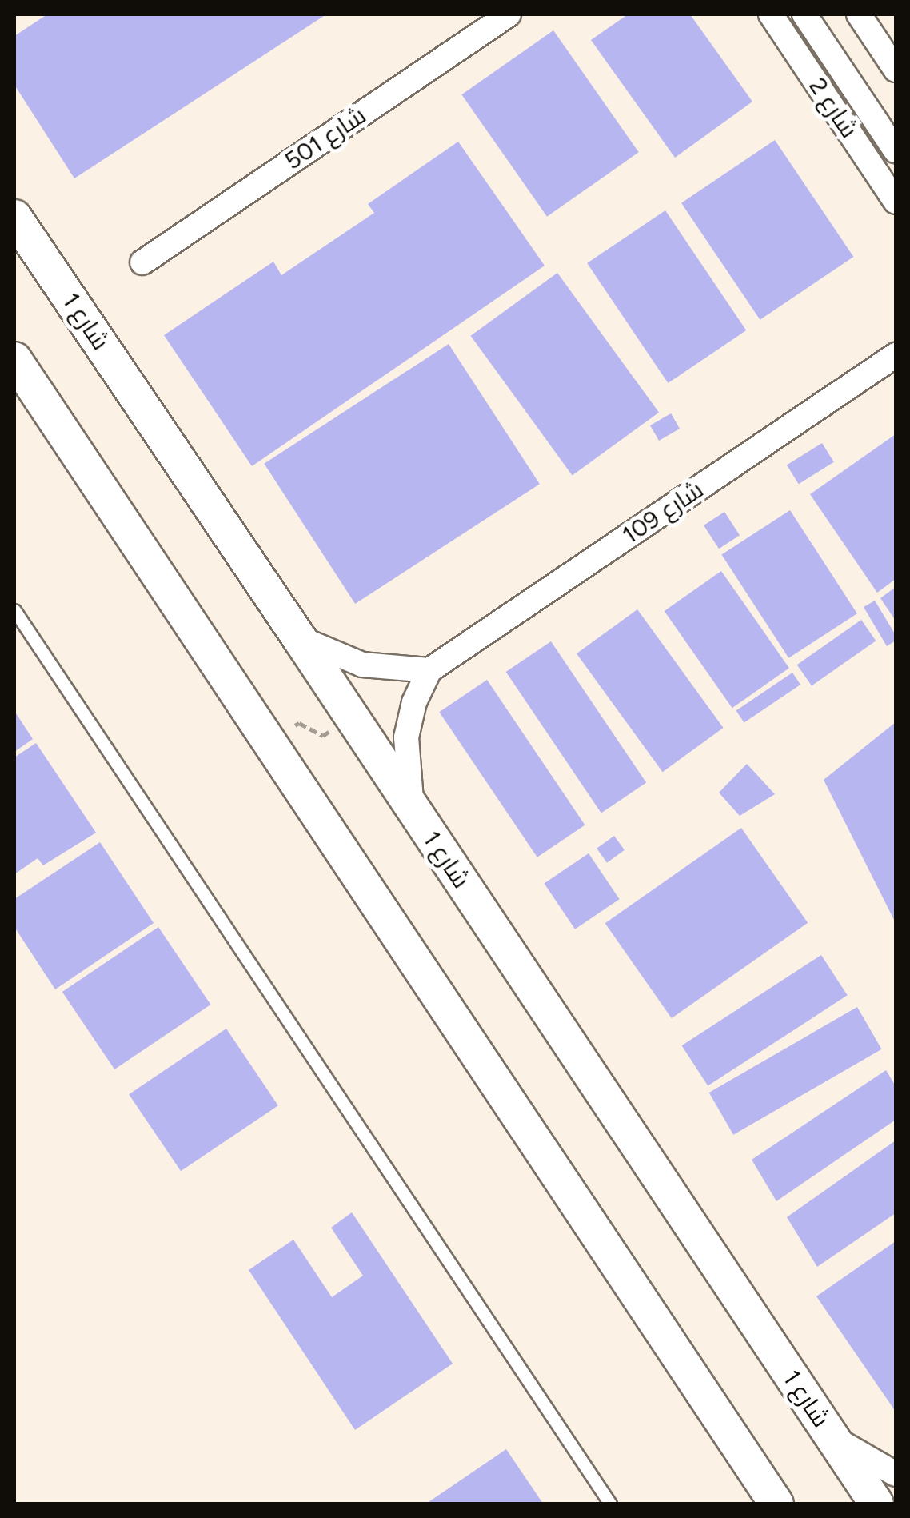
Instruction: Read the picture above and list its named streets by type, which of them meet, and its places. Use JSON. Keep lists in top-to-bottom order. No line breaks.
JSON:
{"streets":{"street":["شارع 2","شارع 501","شارع 1","شارع 109"]}}
